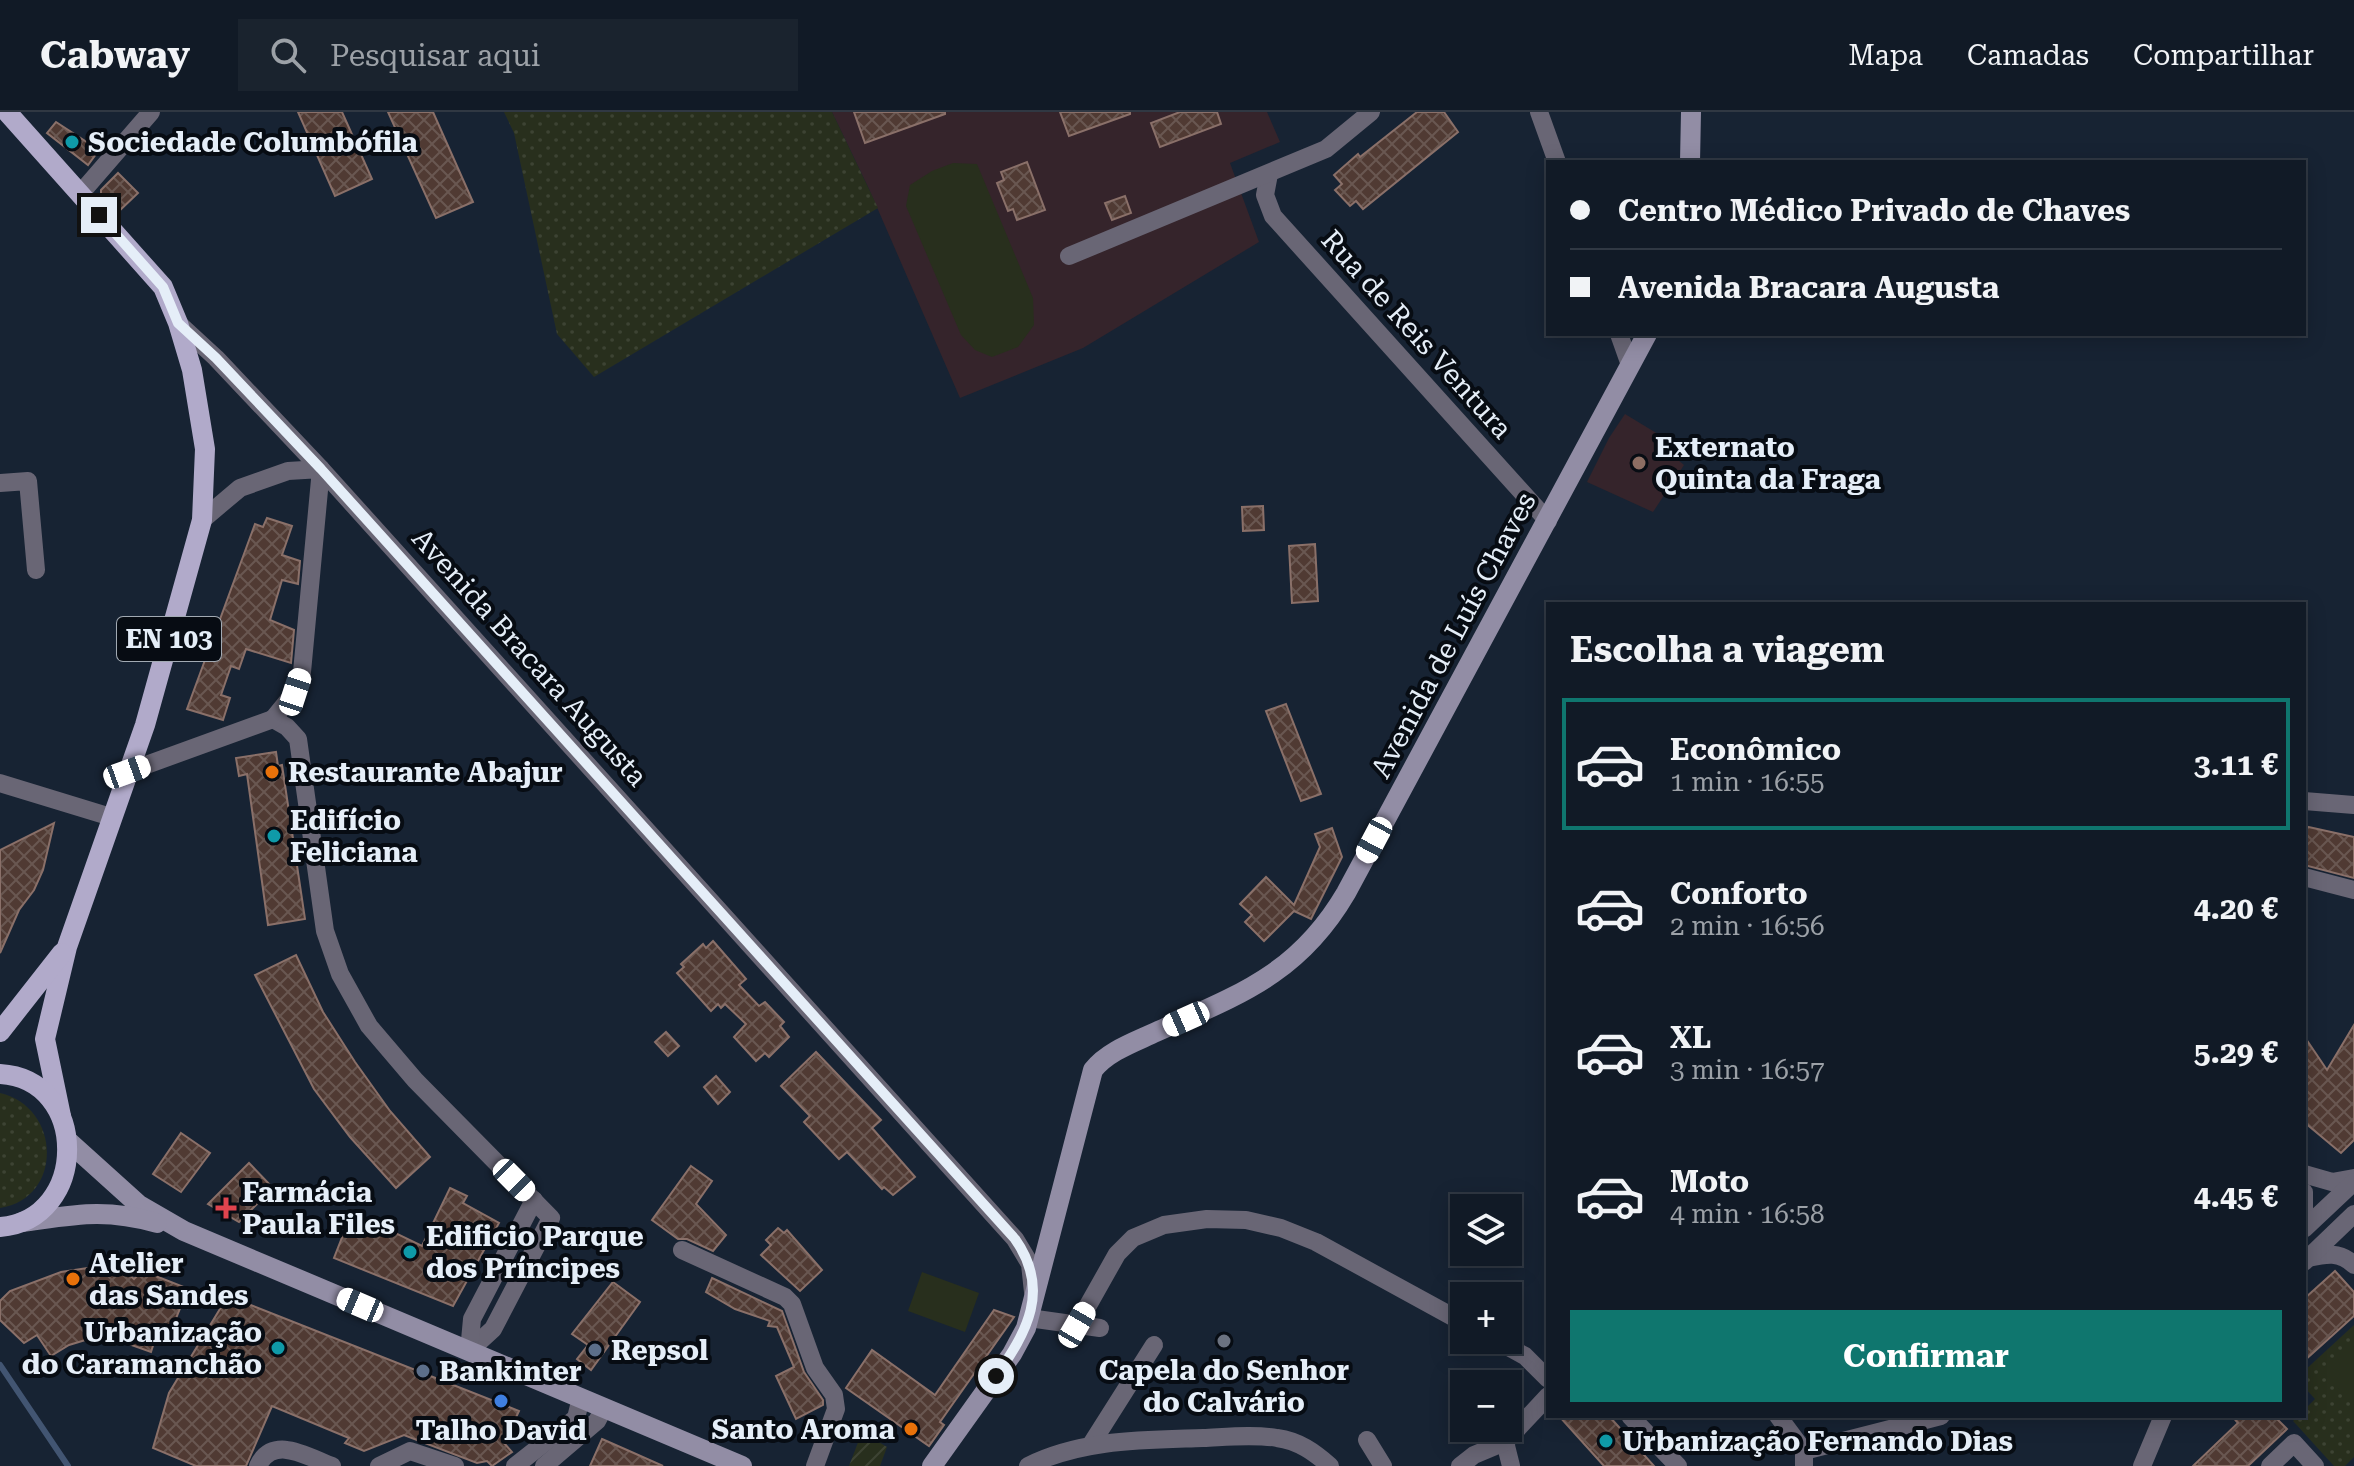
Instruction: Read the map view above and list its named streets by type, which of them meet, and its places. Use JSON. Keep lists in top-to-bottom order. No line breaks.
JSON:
{"streets":{"main road":["Avenida de Luís Chaves","EN 103","Avenida Bracara Augusta"],"street":["Rua de Reis Ventura"]},"crossings":[["Rua de Reis Ventura","Avenida de Luís Chaves"],["Avenida de Luís Chaves","Avenida Bracara Augusta"],["EN 103","Avenida Bracara Augusta"]],"places":{"other":["Sociedade Columbófila","Externato Quinta da Fraga","Restaurante Abajur","Edifício Feliciana","Edificio Parque dos Príncipes","Atelier das Sandes","Capela do Senhor do Calvário","Urbanização do Caramanchão","Repsol","Bankinter","Talho David","Santo Aroma","Urbanização Fernando Dias"],"health":["Farmácia Paula Files"]},"page":{"header":"Cabway","search":"Pesquisar aqui","nav":["Mapa","Camadas","Compartilhar"],"banner":["Centro Médico Privado de Chaves","Avenida Bracara Augusta"],"heading":"Escolha a viagem","list":[{"name":"Econômico","note":"1 min · 16:55","value":"3.11 €"},{"name":"Conforto","note":"2 min · 16:56","value":"4.20 €"},{"name":"XL","note":"3 min · 16:57","value":"5.29 €"},{"name":"Moto","note":"4 min · 16:58","value":"4.45 €"}],"map_buttons":["+","−"],"buttons":"Confirmar"}}
